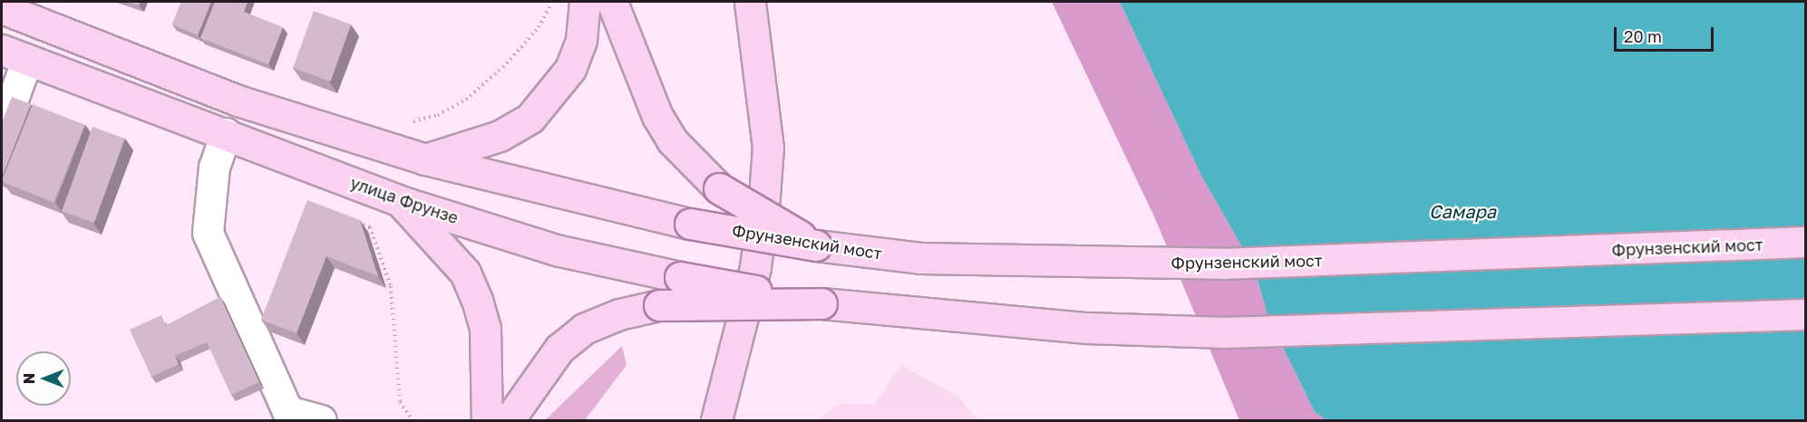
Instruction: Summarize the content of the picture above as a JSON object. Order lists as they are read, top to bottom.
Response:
{
  "streets": {
    "main road": ["улица Фрунзе", "Фрунзенский мост"]
  },
  "water": ["Самара"],
  "scale_bar": "20 m",
  "north": "left"
}
